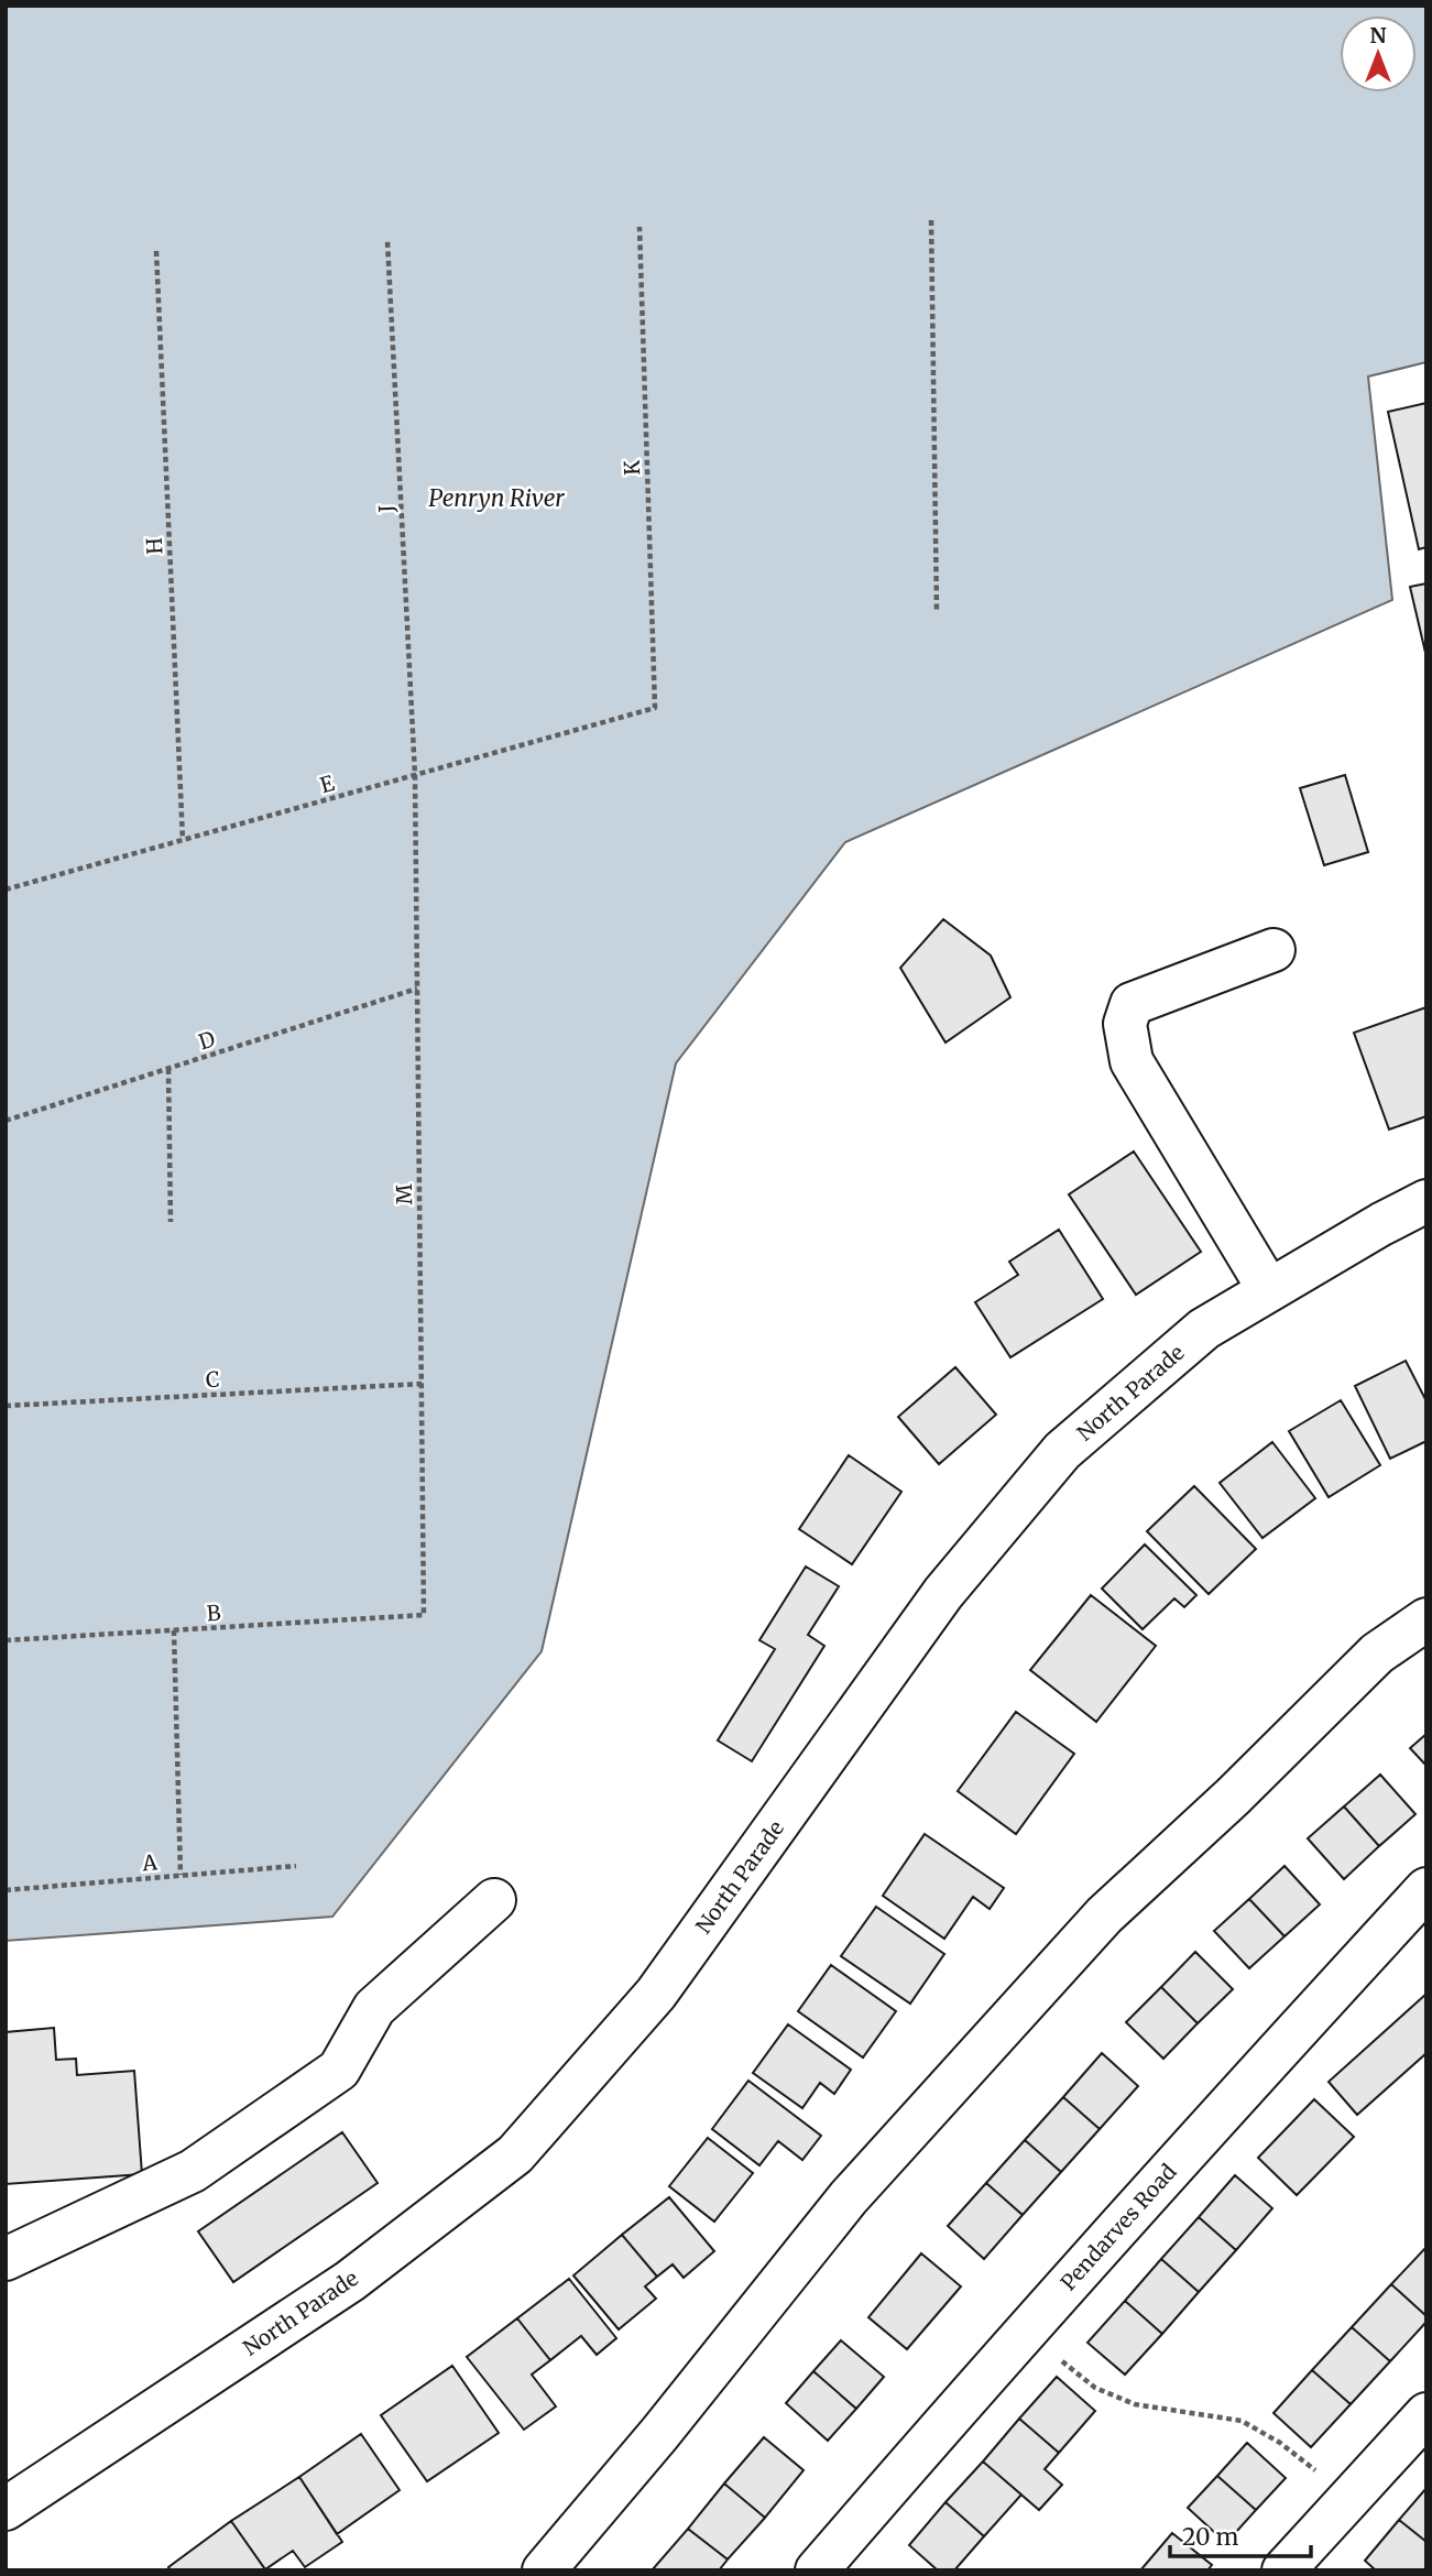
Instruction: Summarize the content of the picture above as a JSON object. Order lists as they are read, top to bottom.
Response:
{
  "streets": {
    "street": ["North Parade", "Pendarves Road"],
    "path": [
      "K",
      "J",
      "H",
      "E",
      "D",
      "M",
      "C",
      "B",
      "A"
    ]
  },
  "crossings": [
    ["K", "E"],
    ["J", "E"],
    ["J", "M"],
    ["H", "E"],
    ["E", "M"],
    ["D", "M"],
    ["M", "C"],
    ["M", "B"]
  ],
  "water": ["Penryn River"],
  "scale_bar": "20 m",
  "north": "top"
}
